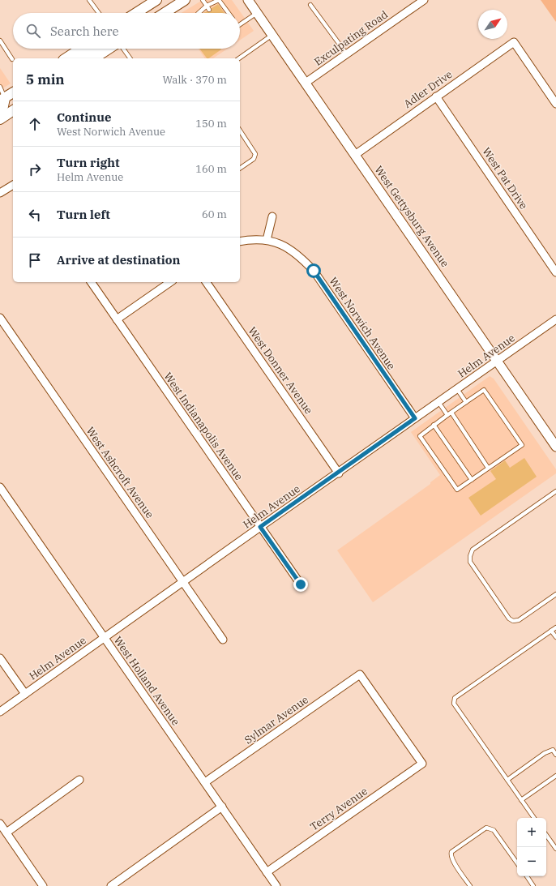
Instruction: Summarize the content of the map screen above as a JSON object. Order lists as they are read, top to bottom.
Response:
{
  "streets": {
    "street": [
      "Exculpating Road",
      "Adler Drive",
      "West Pat Drive",
      "West Gettysburg Avenue",
      "West Norwich Avenue",
      "Helm Avenue",
      "West Donner Avenue",
      "West Indianapolis Avenue",
      "West Ashcroft Avenue",
      "West Holland Avenue",
      "Sylmar Avenue",
      "Terry Avenue"
    ]
  },
  "crossings": [
    ["Exculpating Road", "West Gettysburg Avenue"],
    ["Adler Drive", "West Pat Drive"],
    ["Adler Drive", "West Gettysburg Avenue"],
    ["West Gettysburg Avenue", "Helm Avenue"],
    ["West Norwich Avenue", "Helm Avenue"],
    ["Helm Avenue", "West Donner Avenue"],
    ["Helm Avenue", "West Indianapolis Avenue"],
    ["Helm Avenue", "West Ashcroft Avenue"],
    ["Helm Avenue", "West Holland Avenue"],
    ["West Holland Avenue", "Sylmar Avenue"],
    ["West Holland Avenue", "Terry Avenue"],
    ["Sylmar Avenue", "Terry Avenue"]
  ],
  "north": "top right",
  "page": {
    "search": "Search here",
    "heading": ["5 min", "Walk · 370 m"],
    "list": [
      ["Continue", "West Norwich Avenue", "150 m"],
      ["Turn right", "Helm Avenue", "160 m"],
      ["Turn left", "60 m"],
      "Arrive at destination"
    ],
    "map_buttons": ["+", "−"]
  }
}
